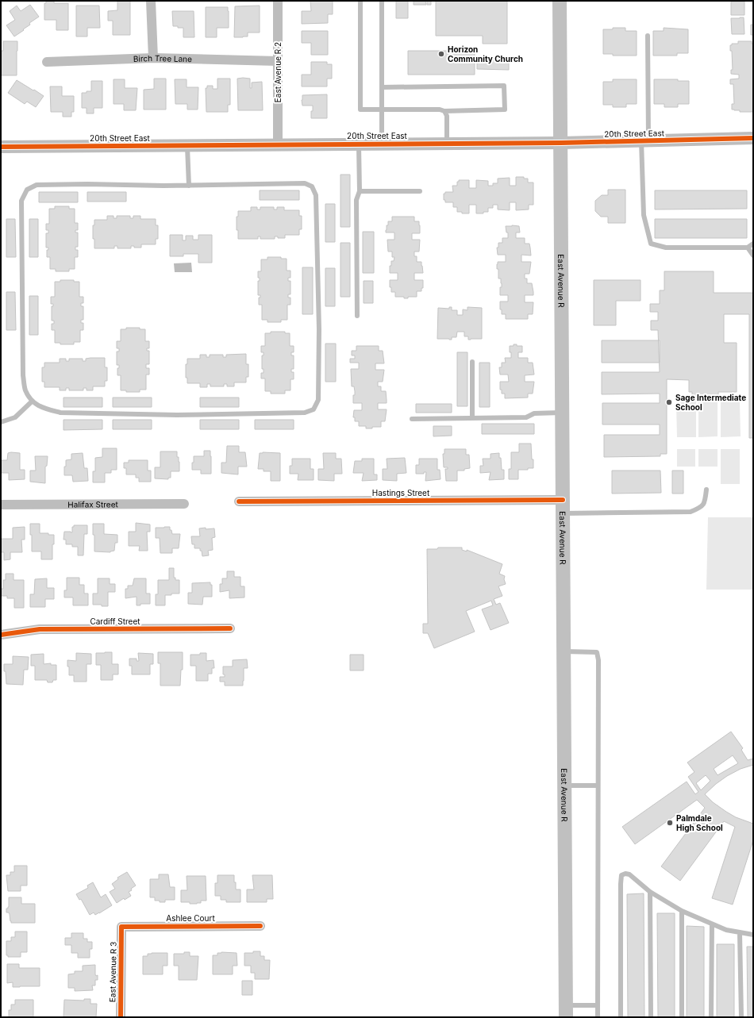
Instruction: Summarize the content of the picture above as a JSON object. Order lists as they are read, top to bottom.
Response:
{
  "streets": {
    "main road": ["East Avenue R"],
    "street": [
      "Birch Tree Lane",
      "East Avenue R 2",
      "20th Street East",
      "Hastings Street",
      "Halifax Street",
      "Cardiff Street",
      "Ashlee Court",
      "East Avenue R 3"
    ]
  },
  "crossings": [
    ["Birch Tree Lane", "East Avenue R 2"],
    ["East Avenue R 2", "20th Street East"],
    ["20th Street East", "East Avenue R"],
    ["East Avenue R", "Hastings Street"],
    ["Ashlee Court", "East Avenue R 3"]
  ],
  "places": ["Horizon Community Church", "Sage Intermediate School", "Palmdale High School"]
}
